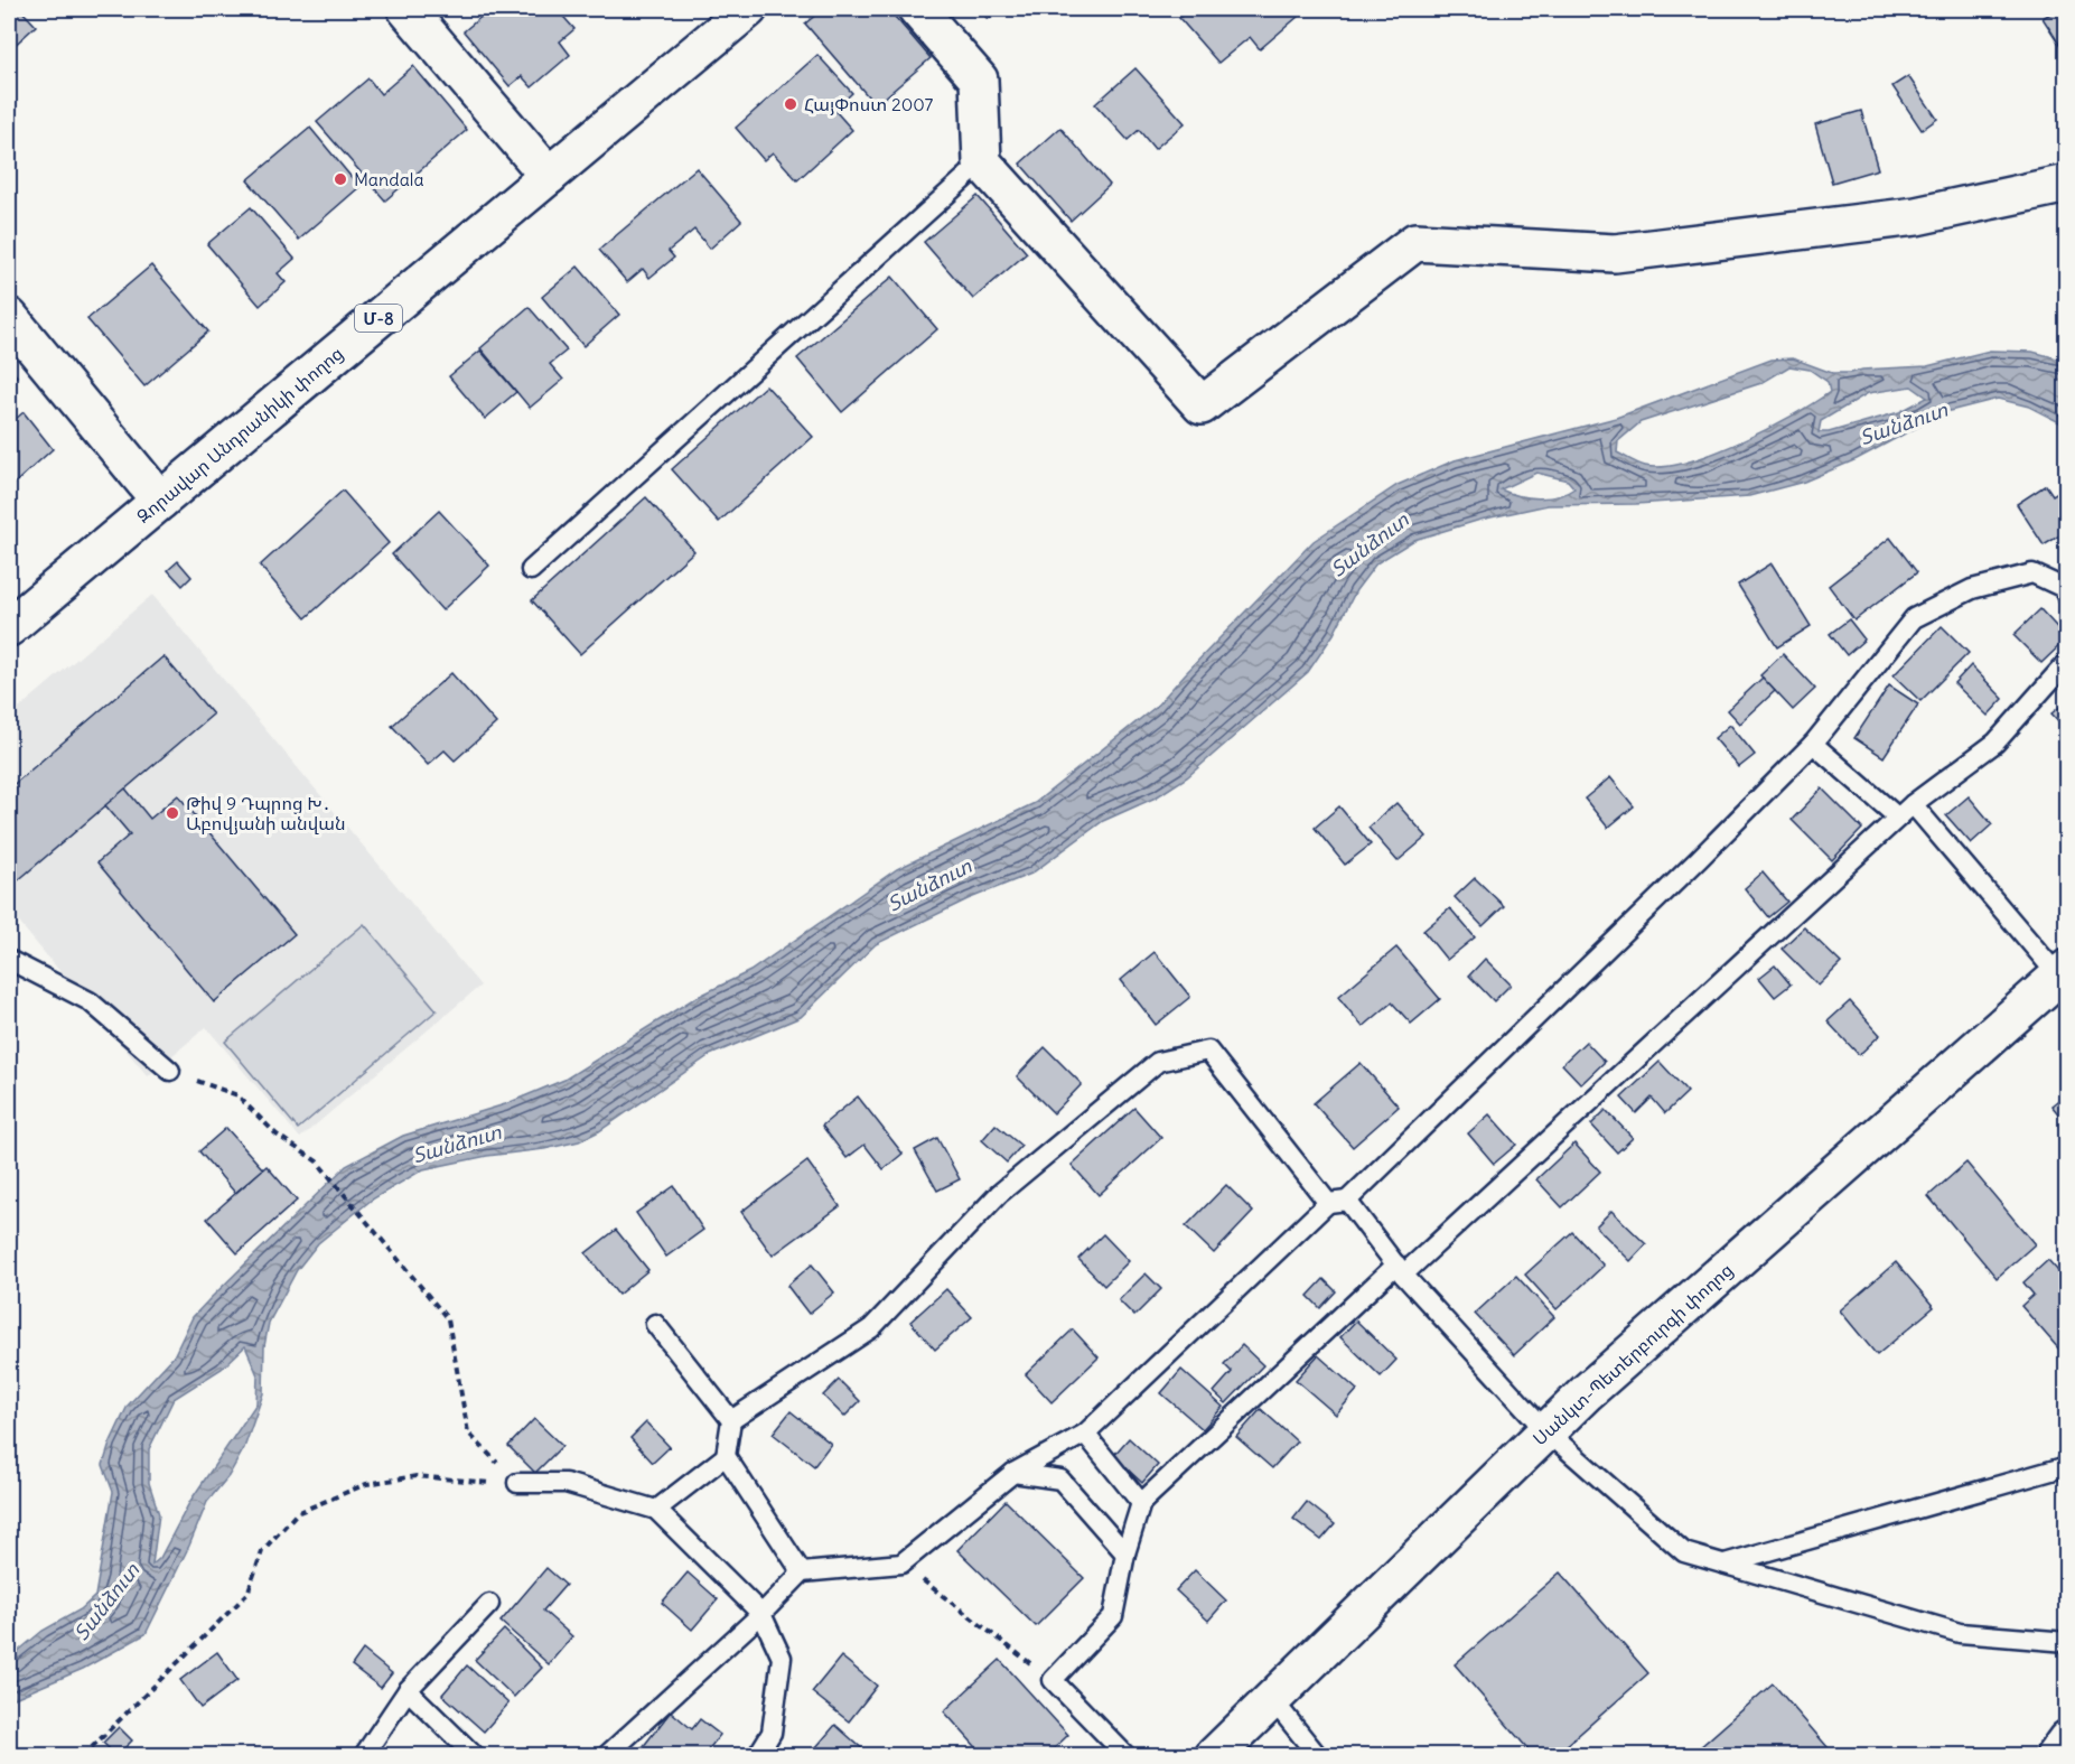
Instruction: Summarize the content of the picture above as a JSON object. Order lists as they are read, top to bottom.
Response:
{
  "streets": {
    "main road": ["Մ-8", "Զորավար Անդրանիկի փողոց", "Սանկտ-Պետերբուրգի փողոց"]
  },
  "water": ["Տանձուտ"],
  "places": ["ՀայՓոստ 2007", "Mandala", "Թիվ 9 Դպրոց Խ․ Աբովյանի անվան"]
}
